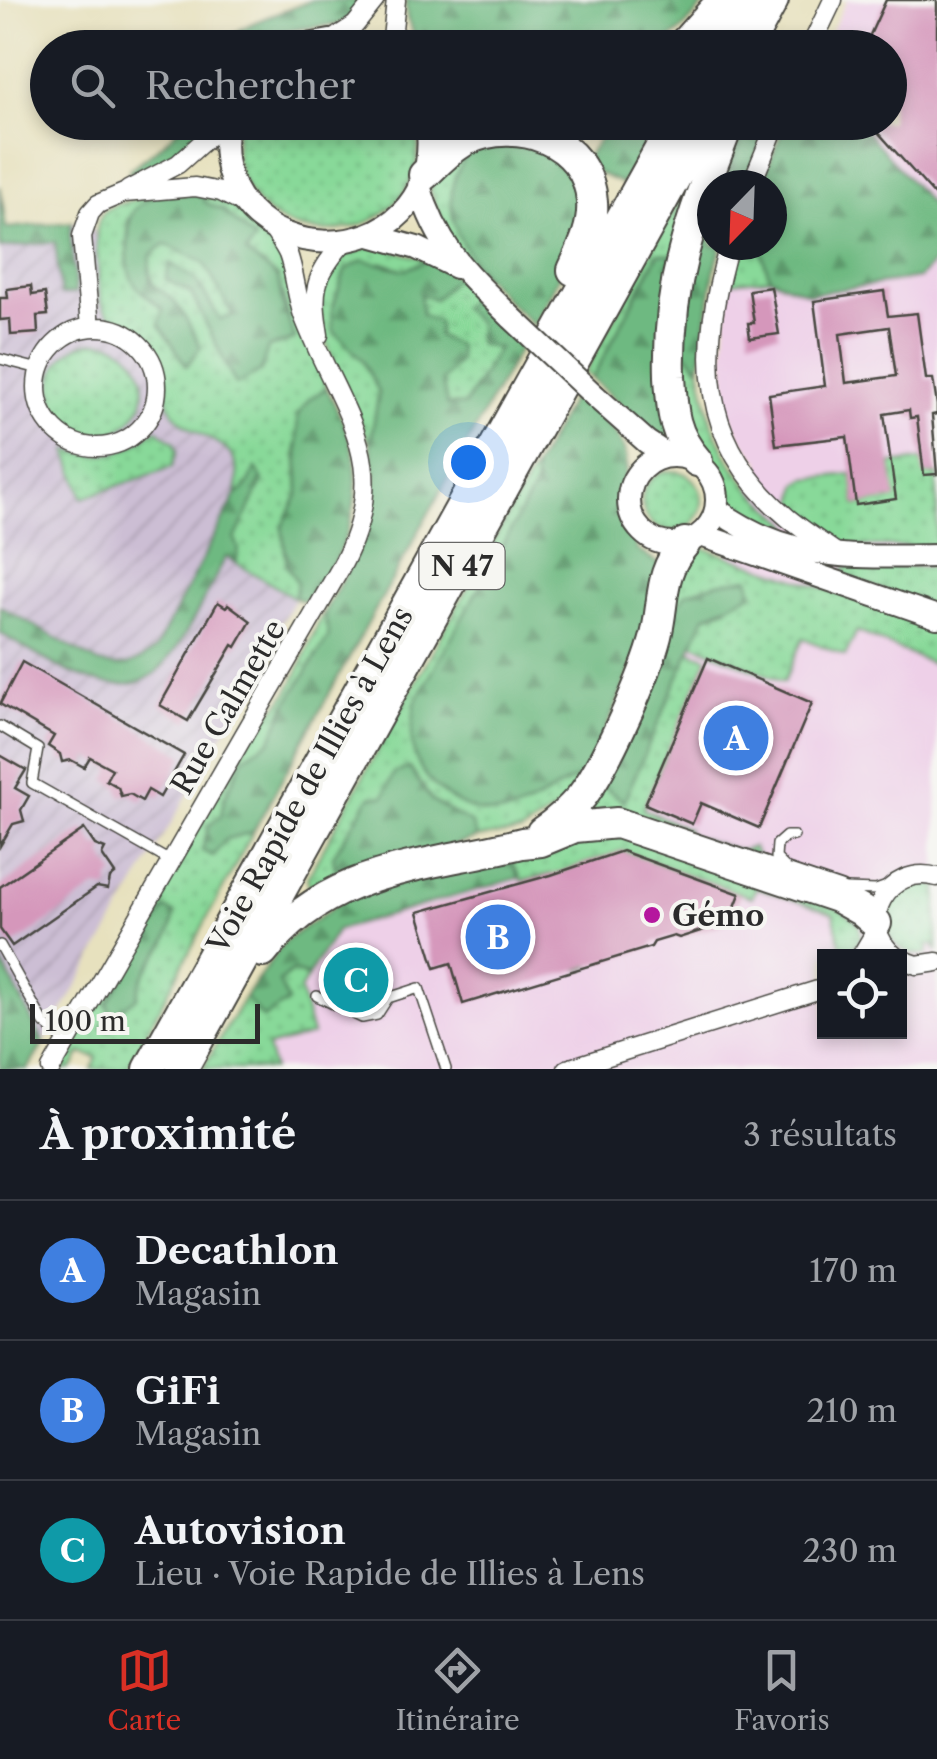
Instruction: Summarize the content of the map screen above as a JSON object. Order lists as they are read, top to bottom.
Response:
{
  "streets": {
    "highway": ["N 47", "Voie Rapide de Illies à Lens"],
    "street": ["Rue Calmette"]
  },
  "places": ["Gémo"],
  "scale_bar": "100 m",
  "north": "bottom left",
  "page": {
    "search": "Rechercher",
    "pins": ["A", "B", "C"],
    "scale": "100 m",
    "heading": ["À proximité", "3 résultats"],
    "list": [
      {
        "mark": "A",
        "name": "Decathlon",
        "note": "Magasin",
        "value": "170 m"
      },
      {
        "mark": "B",
        "name": "GiFi",
        "note": "Magasin",
        "value": "210 m"
      },
      {
        "mark": "C",
        "name": "Autovision",
        "note": "Lieu · Voie Rapide de Illies à Lens",
        "value": "230 m"
      }
    ],
    "nav": ["Carte", "Itinéraire", "Favoris"]
  }
}
